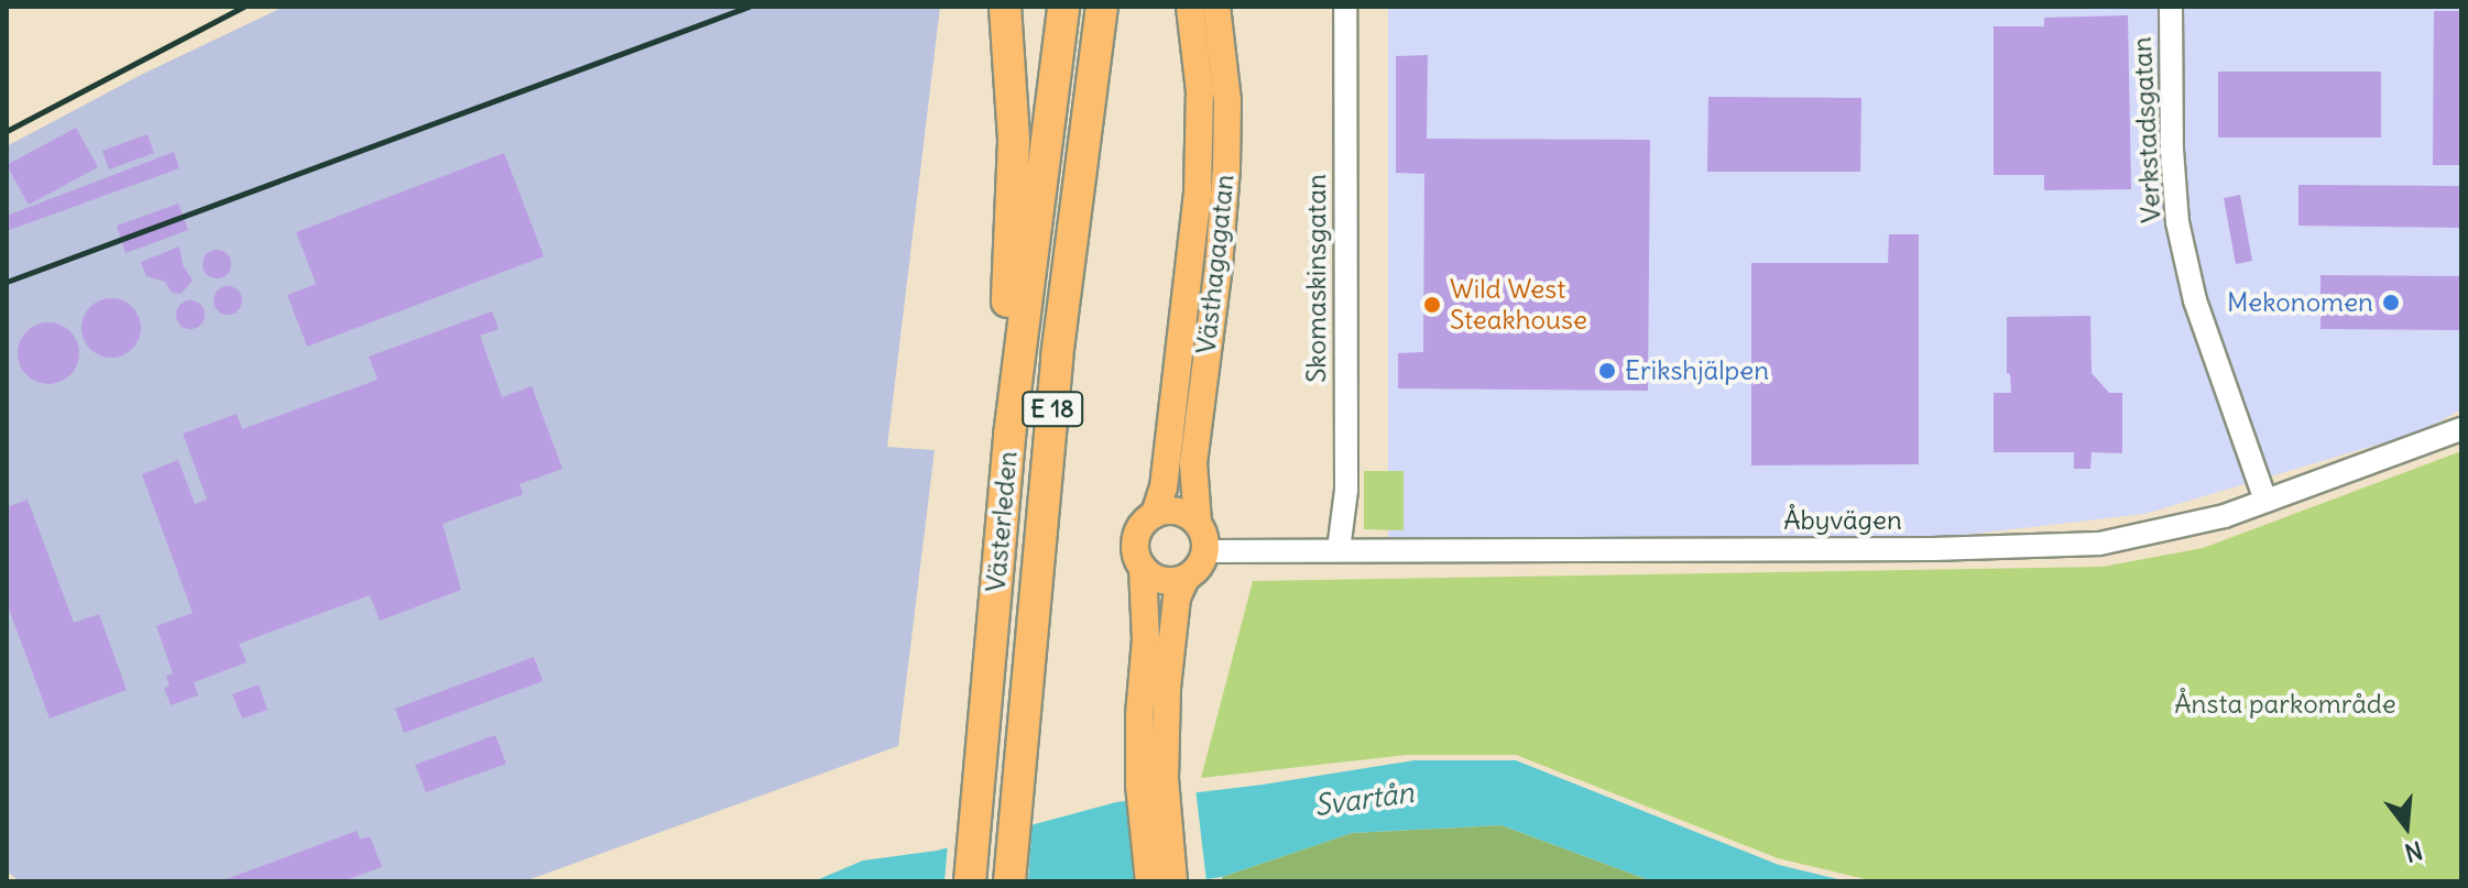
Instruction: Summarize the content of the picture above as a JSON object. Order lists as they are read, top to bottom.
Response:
{
  "streets": {
    "highway": ["E 18", "Västerleden"],
    "main road": ["Västhagagatan"],
    "street": ["Verkstadsgatan", "Skomaskinsgatan", "Åbyvägen"]
  },
  "crossings": [
    ["Verkstadsgatan", "Åbyvägen"],
    ["Västhagagatan", "Åbyvägen"],
    ["Skomaskinsgatan", "Åbyvägen"],
    ["E 18", "Västerleden"]
  ],
  "water": ["Svartån"],
  "parks": ["Ånsta parkområde"],
  "places": ["Mekonomen", "Wild West Steakhouse", "Erikshjälpen"],
  "north": "bottom"
}
